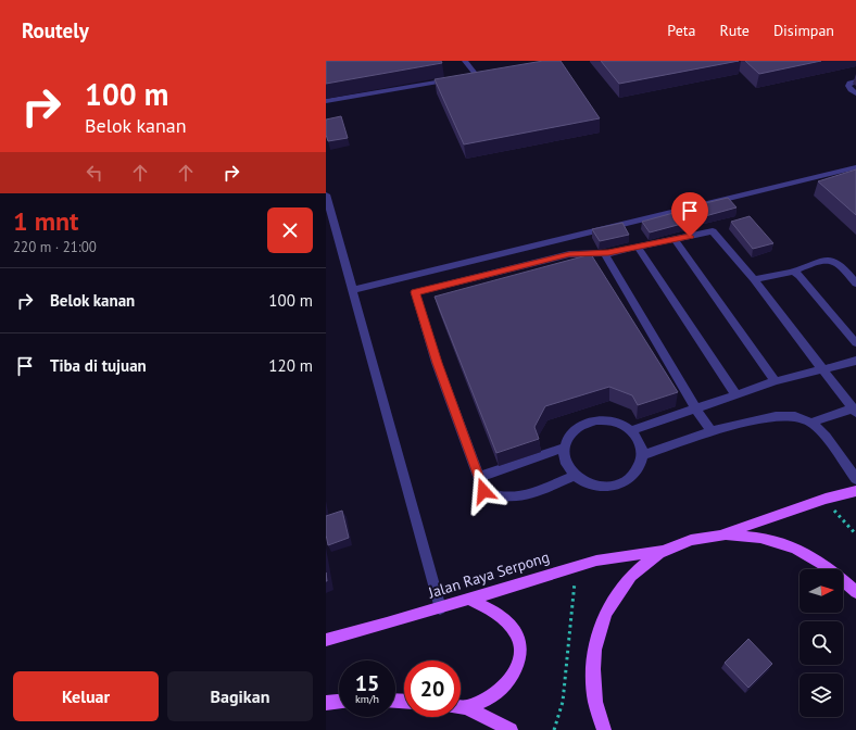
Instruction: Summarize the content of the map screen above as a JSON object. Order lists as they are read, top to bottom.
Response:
{
  "streets": {
    "main road": ["Jalan Raya Serpong"]
  },
  "north": "right",
  "page": {
    "header": "Routely",
    "nav": ["Peta", "Rute", "Disimpan"],
    "turn": ["100 m", "Belok kanan"],
    "heading": ["1 mnt", "220 m · 21:00"],
    "list": [
      {
        "name": "Belok kanan",
        "value": "100 m"
      },
      {
        "name": "Tiba di tujuan",
        "value": "120 m"
      }
    ],
    "speed": "15 km/h",
    "limit": "20",
    "buttons": ["Keluar", "Bagikan"]
  }
}
